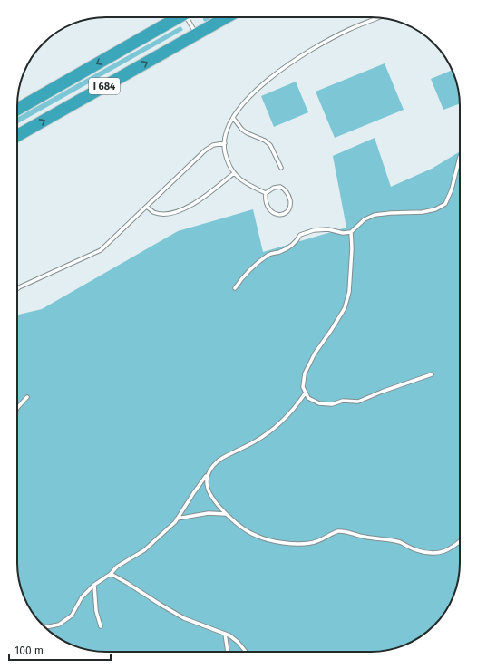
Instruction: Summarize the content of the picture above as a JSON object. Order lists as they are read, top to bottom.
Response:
{
  "streets": {
    "highway": ["I 684"]
  },
  "scale_bar": "100 m"
}
